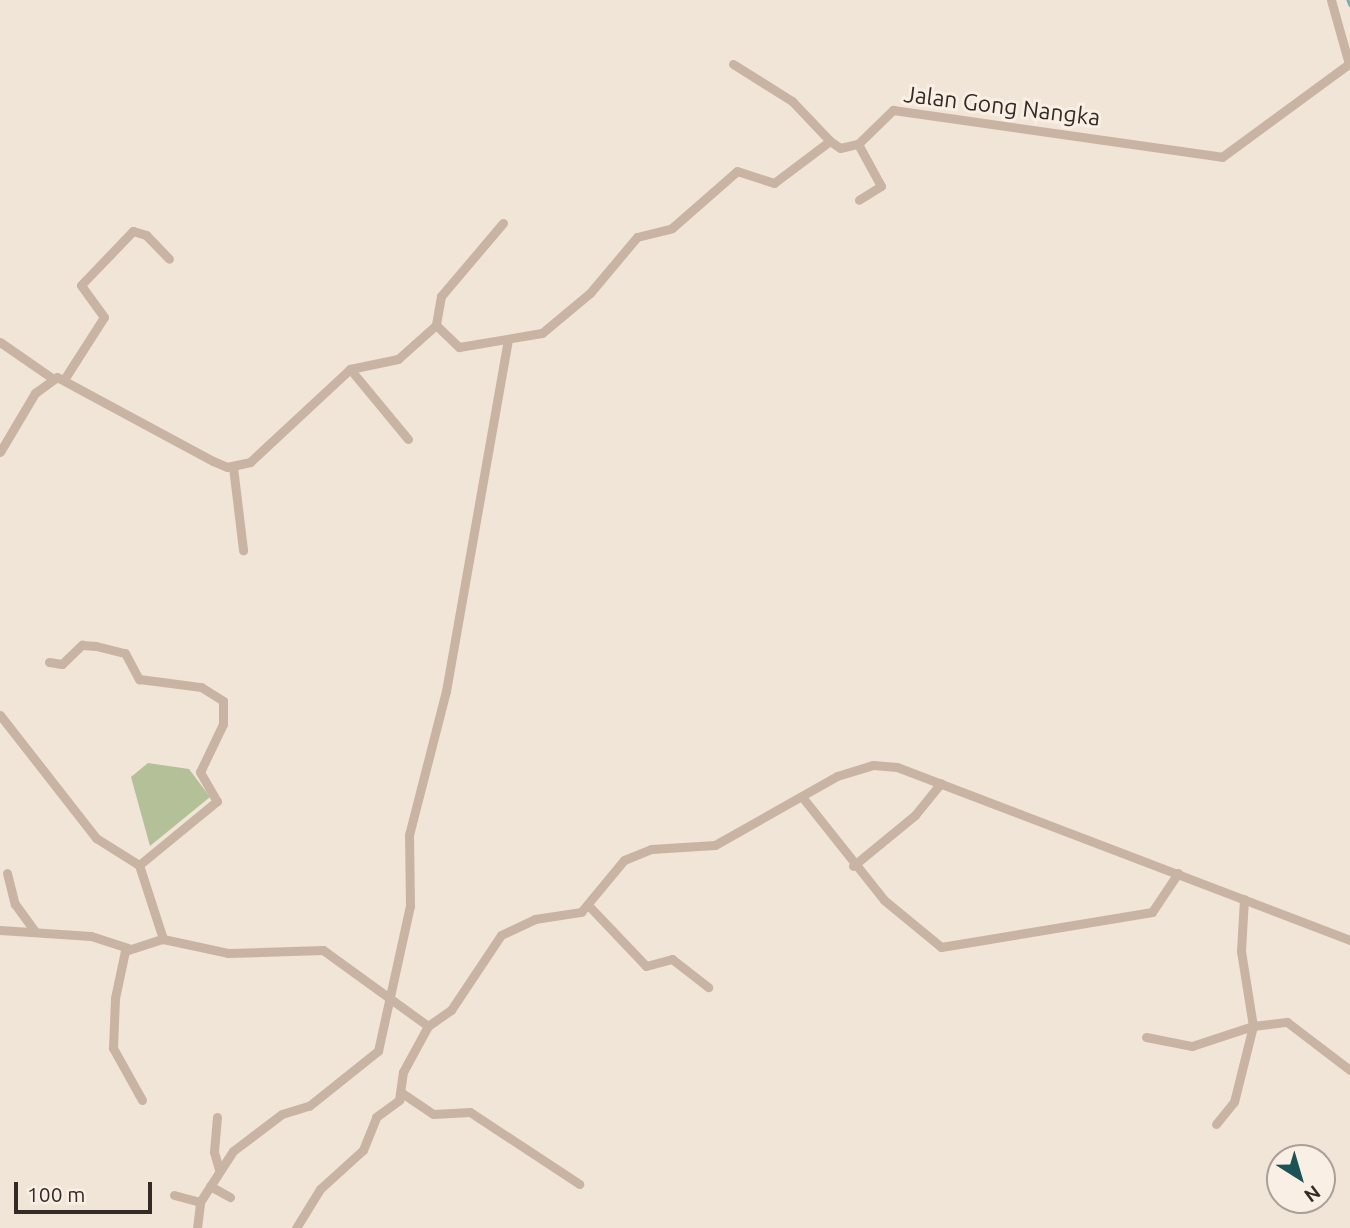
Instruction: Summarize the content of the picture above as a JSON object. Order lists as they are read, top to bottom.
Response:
{
  "streets": {
    "street": ["Jalan Gong Nangka"]
  },
  "scale_bar": "100 m",
  "north": "bottom right"
}
